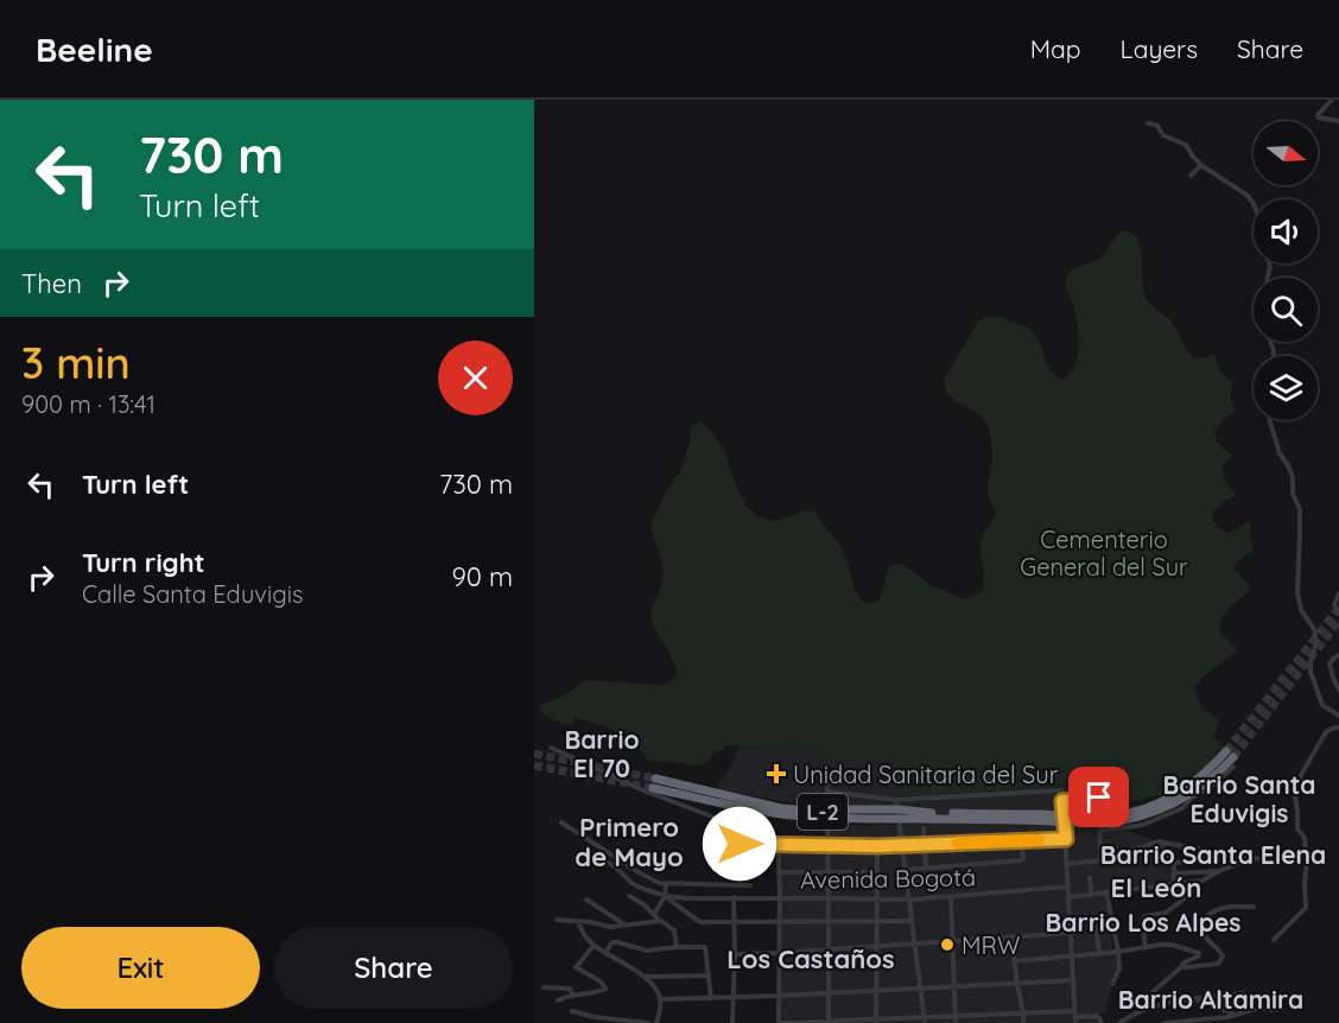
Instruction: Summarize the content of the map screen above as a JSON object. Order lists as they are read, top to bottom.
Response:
{
  "streets": {
    "highway": ["L-2"],
    "street": ["Avenida Bogotá"]
  },
  "districts": [
    "Barrio El 70",
    "Barrio Santa Eduvigis",
    "Primero de Mayo",
    "Barrio Santa Elena",
    "El León",
    "Barrio Los Alpes",
    "Los Castaños",
    "Barrio Altamira"
  ],
  "parks": ["Cementerio General del Sur"],
  "places": {
    "health": ["Unidad Sanitaria del Sur"],
    "other": ["MRW"]
  },
  "north": "right",
  "page": {
    "header": "Beeline",
    "nav": ["Map", "Layers", "Share"],
    "turn": ["730 m", "Turn left"],
    "then": "Then",
    "heading": ["3 min", "900 m · 13:41"],
    "list": [
      {
        "name": "Turn left",
        "value": "730 m"
      },
      {
        "name": "Turn right",
        "note": "Calle Santa Eduvigis",
        "value": "90 m"
      }
    ],
    "buttons": ["Exit", "Share"]
  }
}
